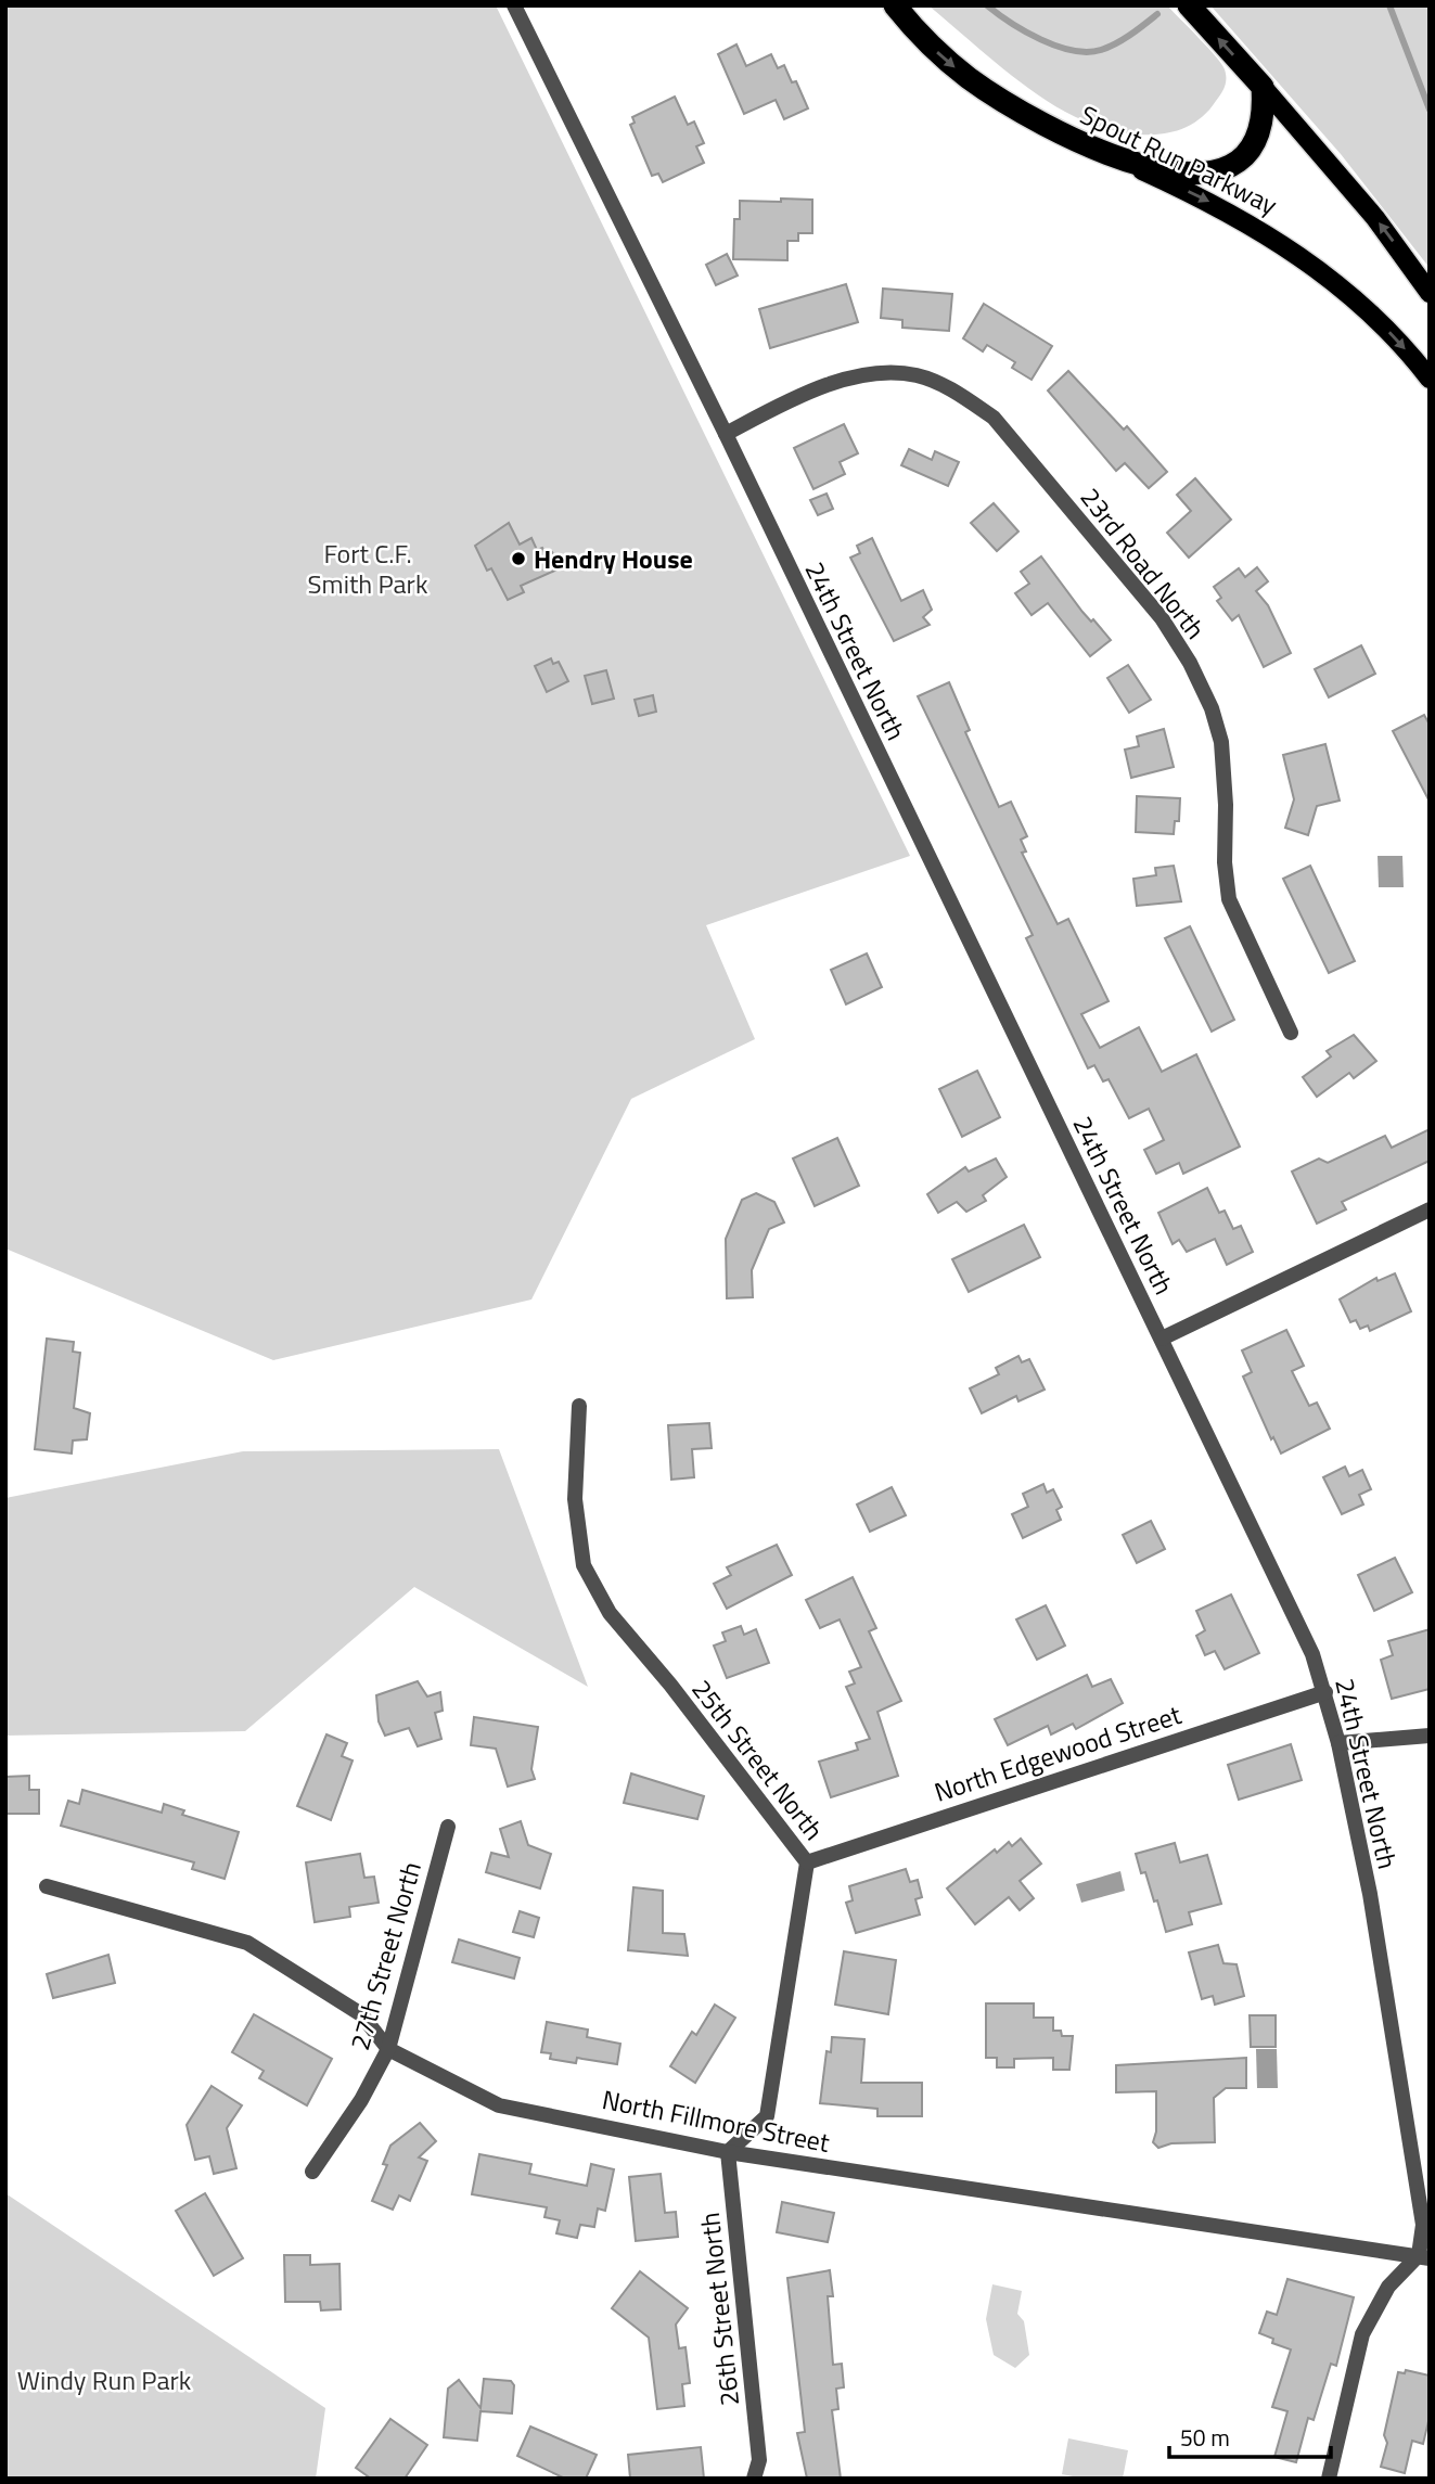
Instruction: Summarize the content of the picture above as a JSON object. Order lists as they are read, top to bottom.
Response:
{
  "streets": {
    "highway": ["Spout Run Parkway"],
    "street": [
      "23rd Road North",
      "24th Street North",
      "North Edgewood Street",
      "25th Street North",
      "27th Street North",
      "North Fillmore Street",
      "26th Street North"
    ]
  },
  "crossings": [
    ["23rd Road North", "24th Street North"],
    ["24th Street North", "North Edgewood Street"],
    ["24th Street North", "North Fillmore Street"],
    ["North Edgewood Street", "25th Street North"],
    ["25th Street North", "North Fillmore Street"],
    ["25th Street North", "26th Street North"],
    ["27th Street North", "North Fillmore Street"],
    ["North Fillmore Street", "26th Street North"]
  ],
  "one_way": ["Spout Run Parkway"],
  "parks": ["Fort C.F. Smith Park", "Windy Run Park"],
  "places": ["Hendry House"],
  "scale_bar": "50 m"
}
